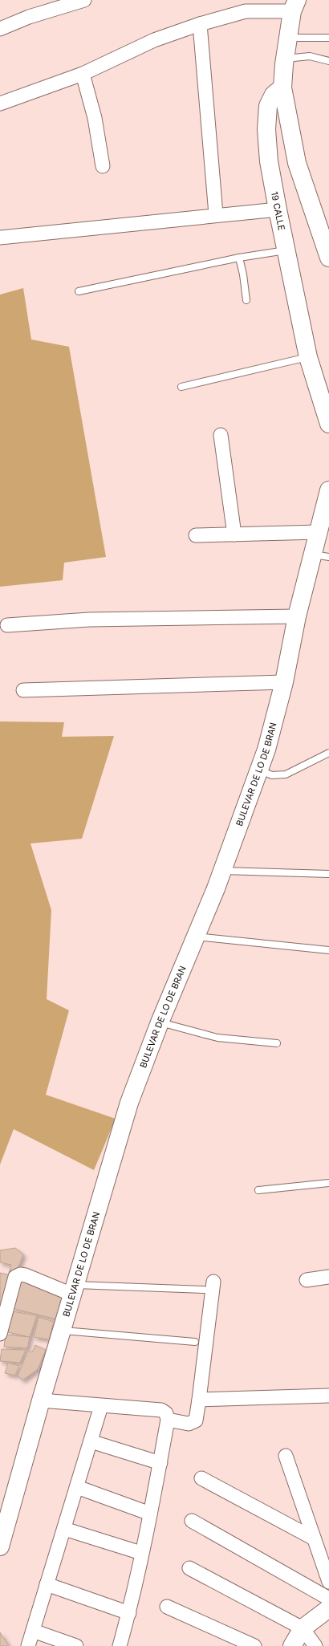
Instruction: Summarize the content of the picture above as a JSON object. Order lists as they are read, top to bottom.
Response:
{
  "streets": {
    "street": ["19 CALLE", "BULEVAR DE LO DE BRAN"]
  }
}
